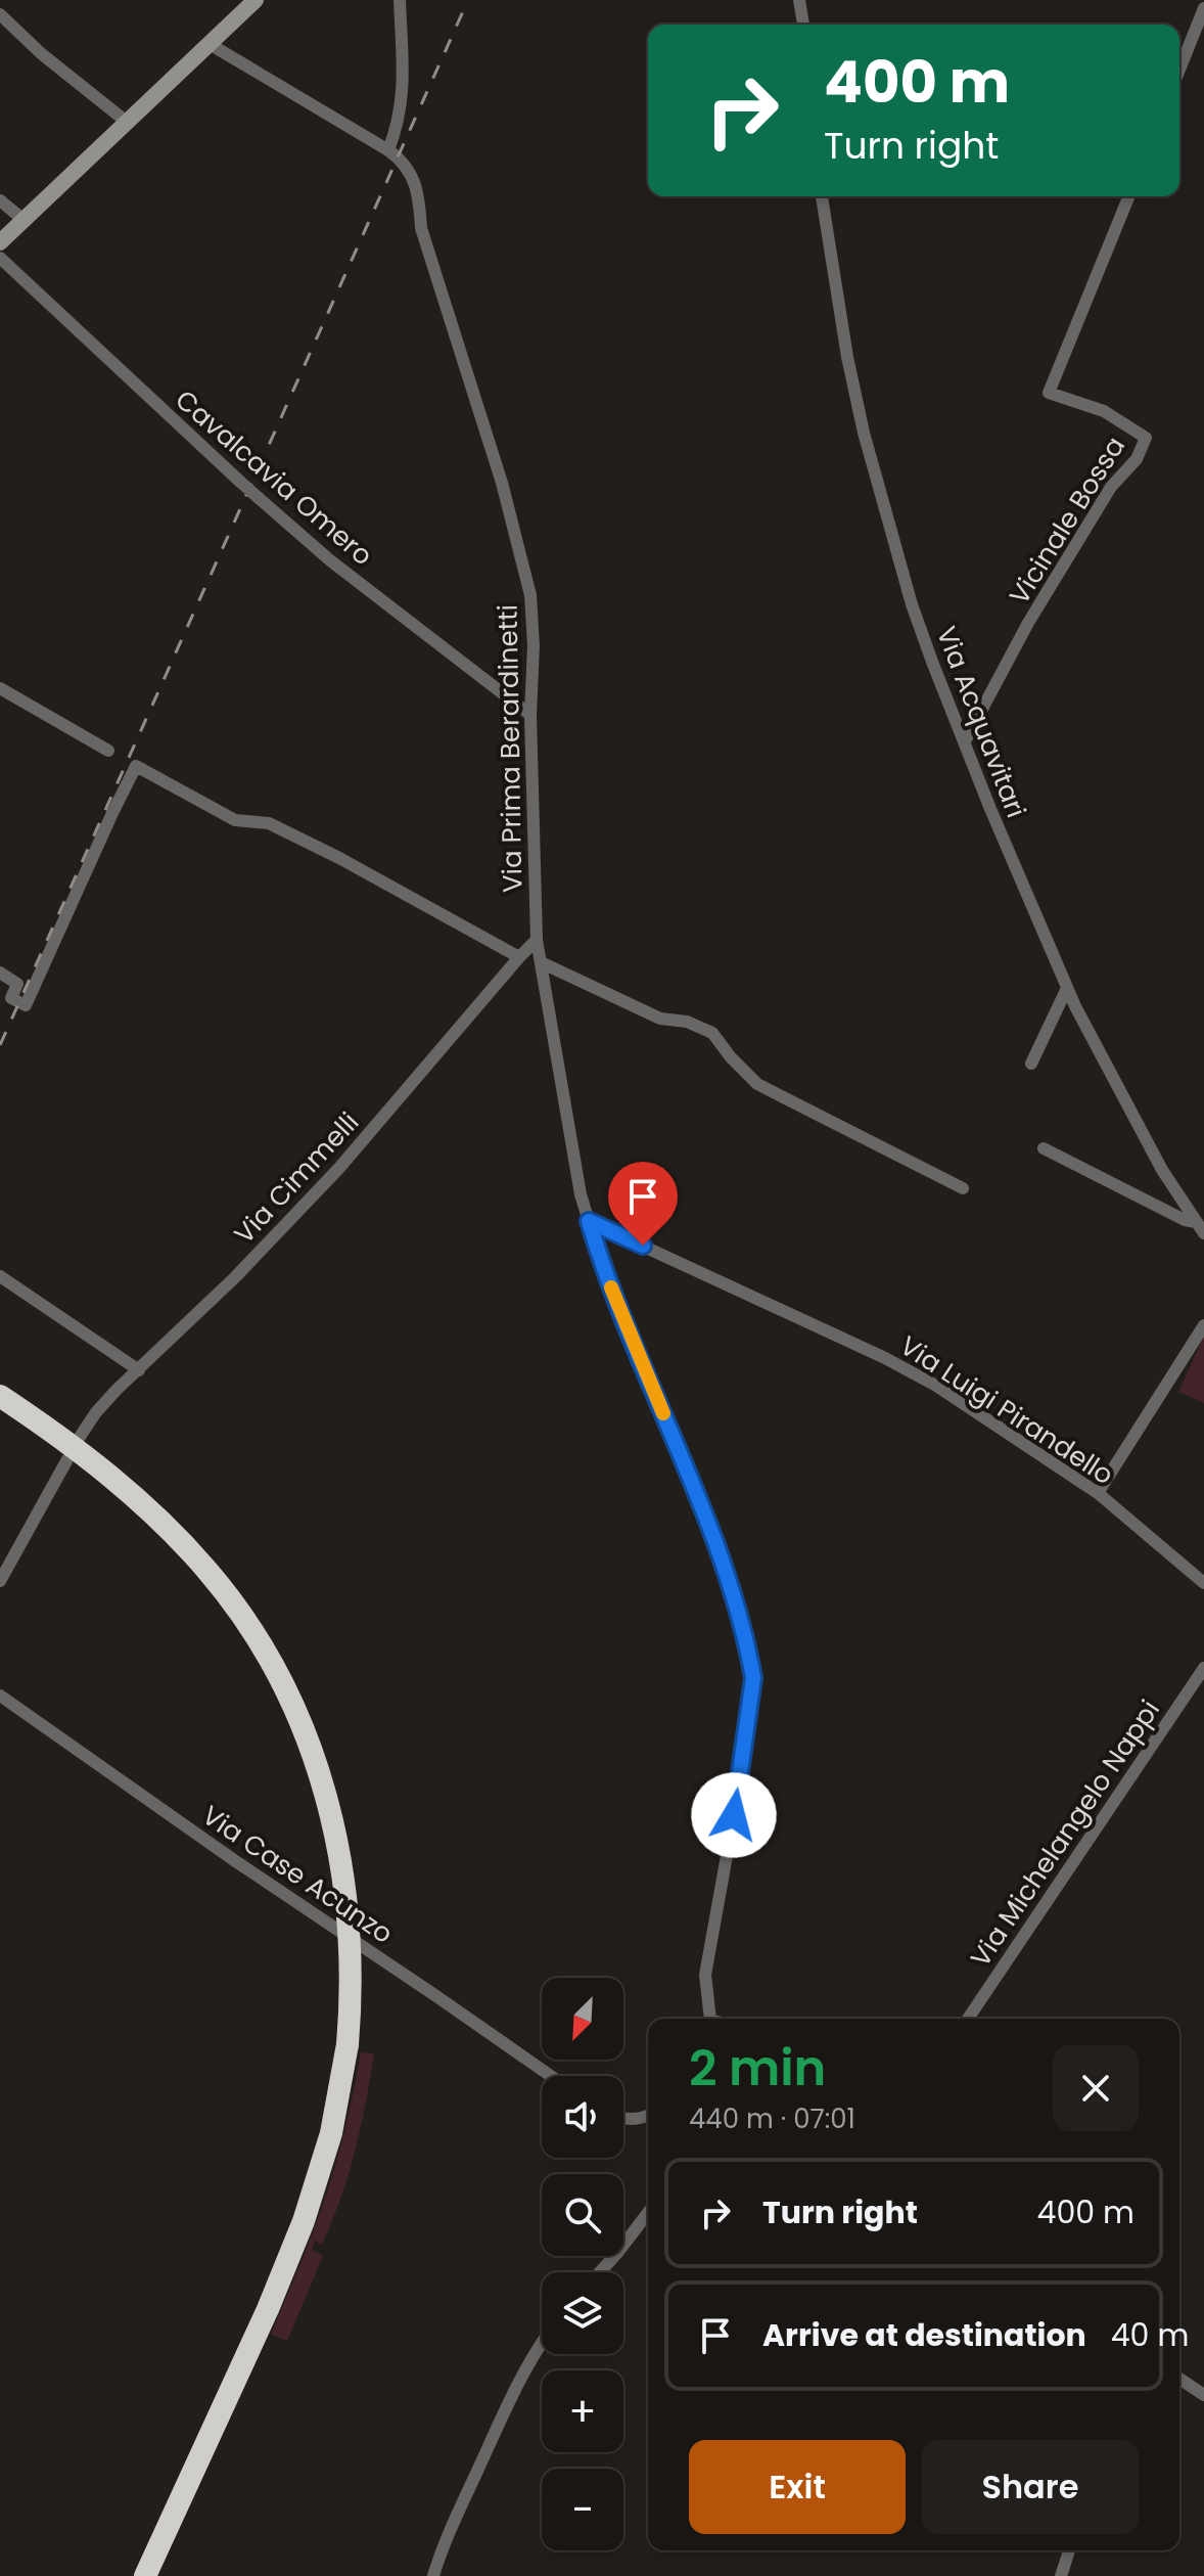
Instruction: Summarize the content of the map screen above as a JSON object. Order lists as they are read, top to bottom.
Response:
{
  "streets": {
    "street": [
      "Cavalcavia Omero",
      "Vicinale Bossa",
      "Via Acquavitari",
      "Via Prima Berardinetti",
      "Via Cimmelli",
      "Via Luigi Pirandello",
      "Via Michelangelo Nappi",
      "Via Case Acunzo"
    ]
  },
  "crossings": [
    ["Cavalcavia Omero", "Via Prima Berardinetti"],
    ["Vicinale Bossa", "Via Acquavitari"],
    ["Via Prima Berardinetti", "Via Cimmelli"],
    ["Via Prima Berardinetti", "Via Luigi Pirandello"]
  ],
  "north": "bottom left",
  "page": {
    "turn": ["400 m", "Turn right"],
    "map_buttons": ["+", "−"],
    "heading": ["2 min", "440 m · 07:01"],
    "list": [
      {
        "name": "Turn right",
        "value": "400 m"
      },
      {
        "name": "Arrive at destination",
        "value": "40 m"
      }
    ],
    "buttons": ["Exit", "Share"]
  }
}
